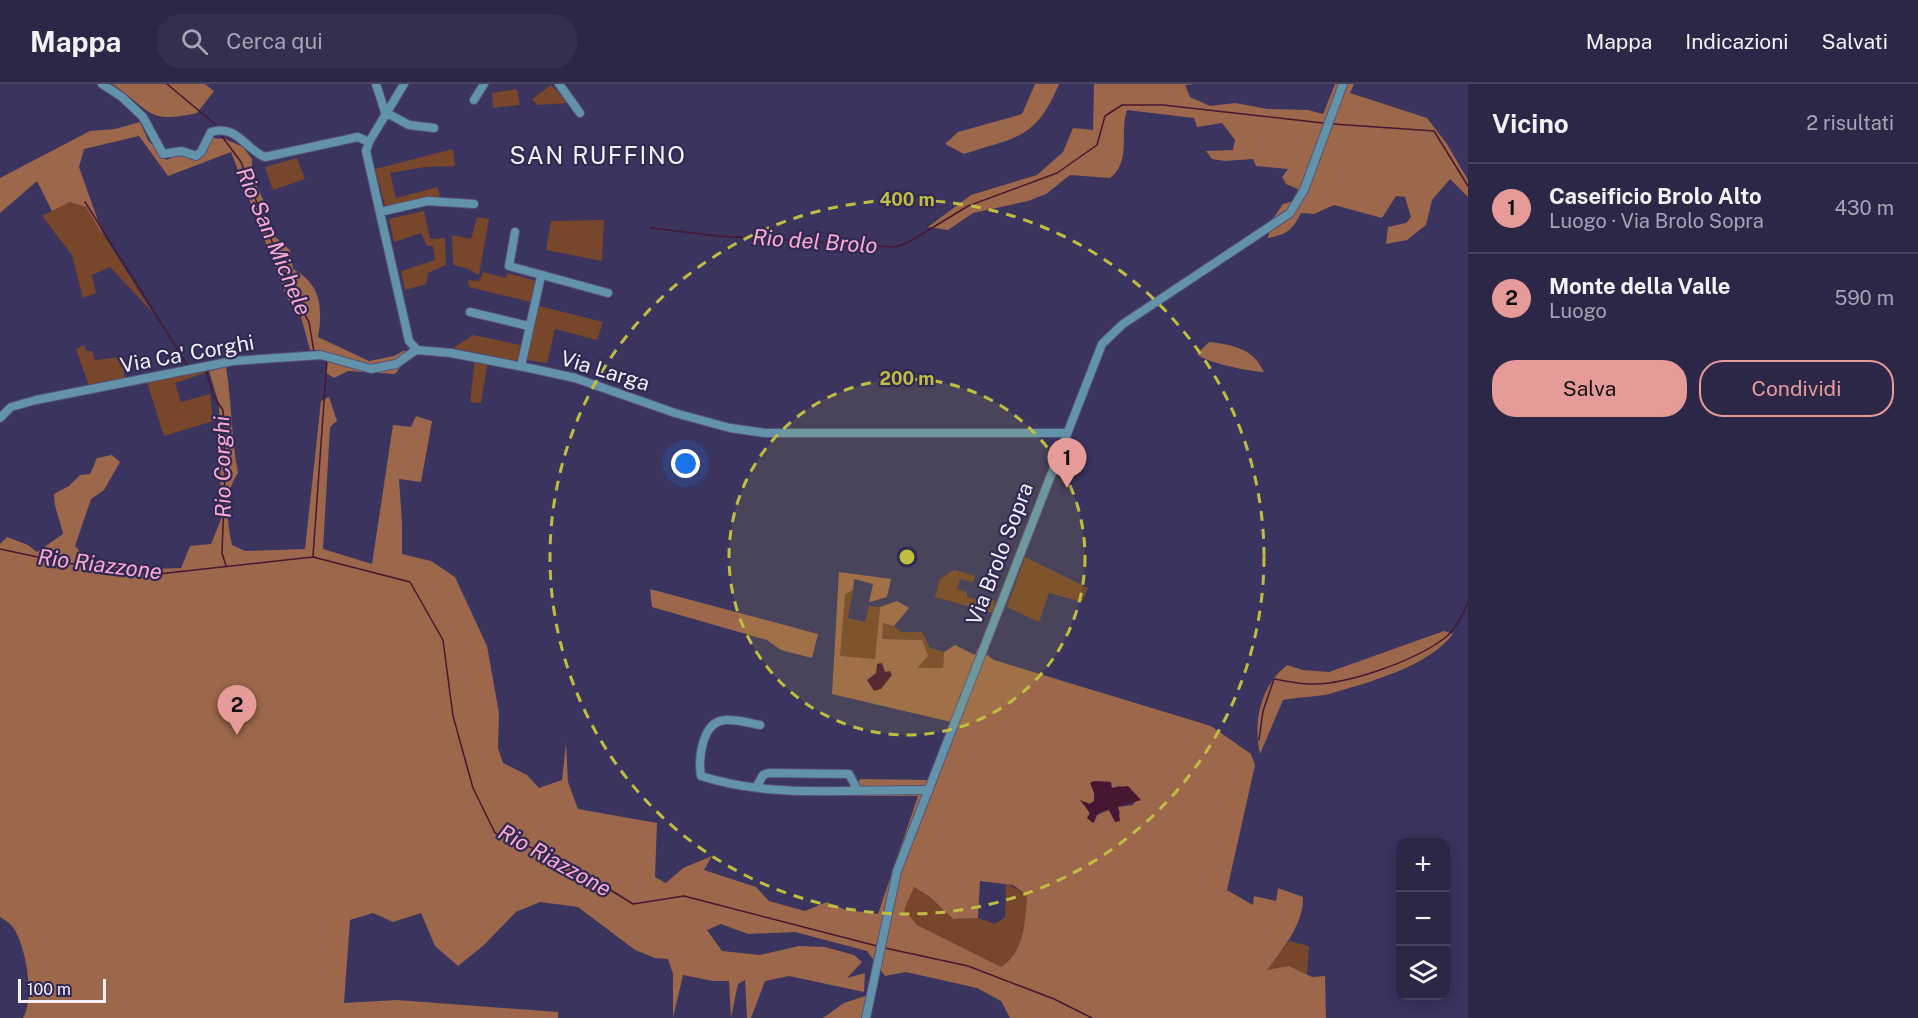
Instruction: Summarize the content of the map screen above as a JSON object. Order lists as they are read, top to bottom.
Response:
{
  "streets": {
    "street": ["Via Ca' Corghi", "Via Larga", "Via Brolo Sopra"]
  },
  "crossings": [
    ["Via Ca' Corghi", "Via Larga"],
    ["Via Larga", "Via Brolo Sopra"]
  ],
  "districts": ["SAN RUFFINO"],
  "water": [
    "Rio San Michele",
    "Rio del Brolo",
    "Rio Corghi",
    "Rio Riazzone"
  ],
  "scale_bar": "100 m",
  "page": {
    "header": "Mappa",
    "search": "Cerca qui",
    "nav": ["Mappa", "Indicazioni", "Salvati"],
    "heading": ["Vicino", "2 risultati"],
    "list": [
      {
        "mark": "1",
        "name": "Caseificio Brolo Alto",
        "note": "Luogo · Via Brolo Sopra",
        "value": "430 m"
      },
      {
        "mark": "2",
        "name": "Monte della Valle",
        "note": "Luogo",
        "value": "590 m"
      }
    ],
    "buttons": ["Salva", "Condividi"],
    "pins": ["1", "2"],
    "map_buttons": ["+", "−"],
    "scale": "100 m"
  },
  "rings": ["400 m", "200 m"]
}
